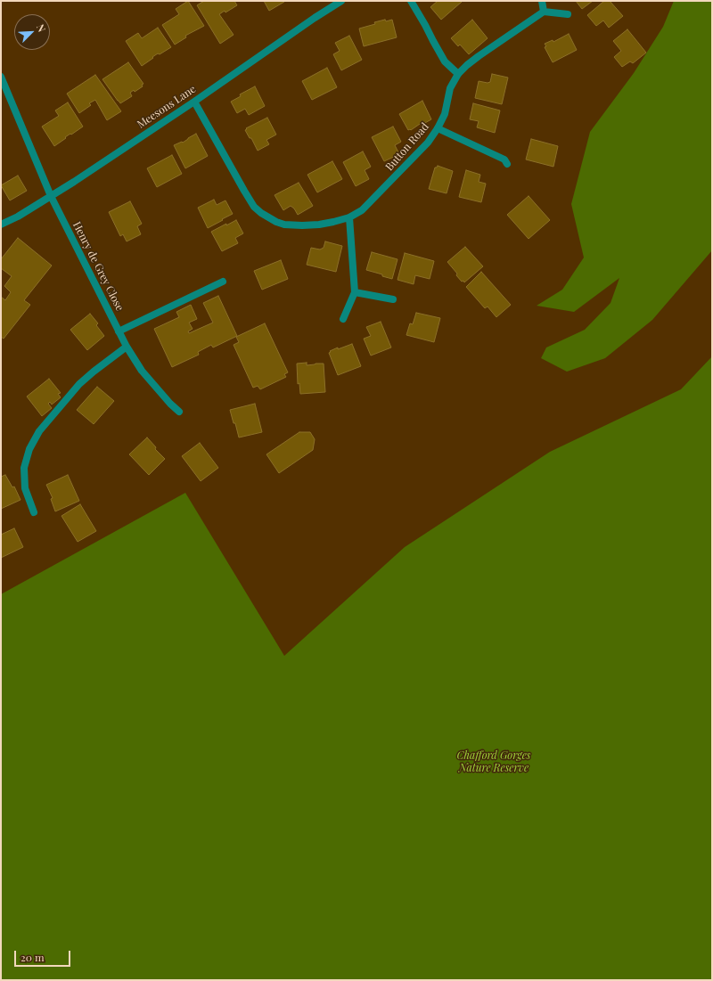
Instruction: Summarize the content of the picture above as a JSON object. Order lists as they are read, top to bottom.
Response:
{
  "streets": {
    "street": ["Meesons Lane", "Button Road", "Henry de Grey Close"]
  },
  "crossings": [
    ["Meesons Lane", "Button Road"],
    ["Meesons Lane", "Henry de Grey Close"]
  ],
  "parks": ["Chafford Gorges Nature Reserve"],
  "scale_bar": "20 m",
  "north": "top right"
}
